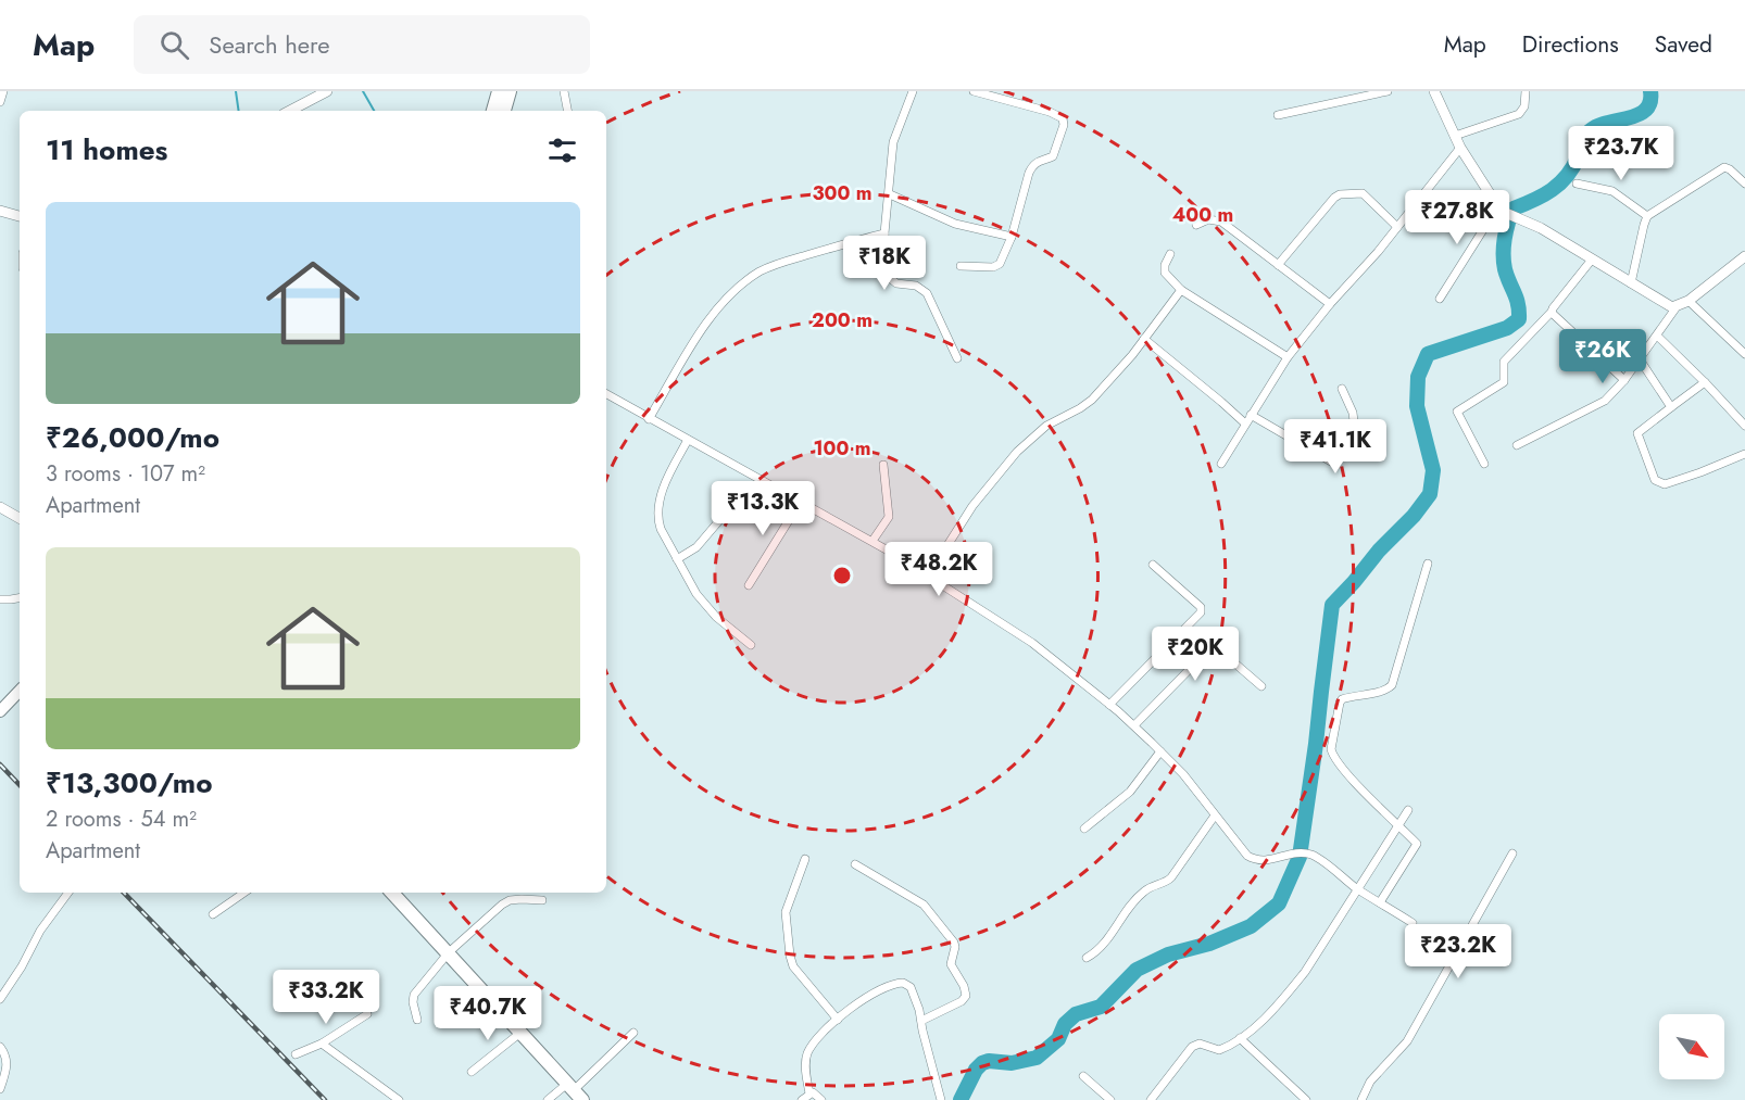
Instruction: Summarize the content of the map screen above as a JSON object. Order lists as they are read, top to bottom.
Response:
{
  "north": "bottom right",
  "page": {
    "header": "Map",
    "search": "Search here",
    "nav": ["Map", "Directions", "Saved"],
    "heading": "11 homes",
    "price": [
      "₹23.7K",
      "₹27.8K",
      "₹18K",
      "₹26K",
      "₹41.1K",
      "₹13.3K",
      "₹48.2K",
      "₹20K",
      "₹23.2K",
      "₹33.2K",
      "₹40.7K"
    ],
    "list": [
      {
        "name": "₹26,000/mo",
        "note": "3 rooms · 107 m² · Apartment"
      },
      {
        "name": "₹13,300/mo",
        "note": "2 rooms · 54 m² · Apartment"
      }
    ]
  },
  "rings": [
    "300 m",
    "400 m",
    "200 m",
    "100 m"
  ]
}
